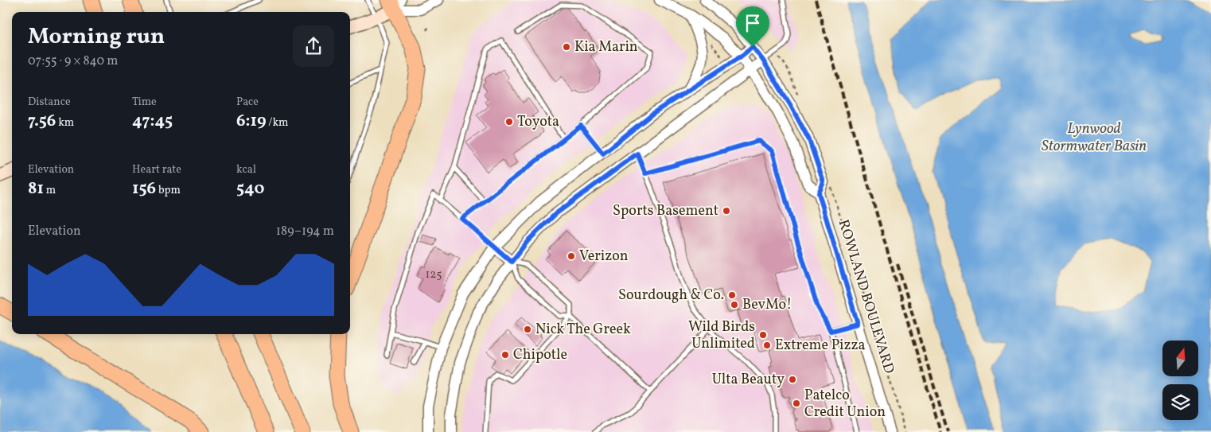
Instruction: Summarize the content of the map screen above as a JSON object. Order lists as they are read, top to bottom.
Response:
{
  "streets": {
    "street": ["ROWLAND BOULEVARD"]
  },
  "water": ["Lynwood Stormwater Basin"],
  "places": [
    "Kia Marin",
    "Toyota",
    "Sports Basement",
    "Verizon",
    "Sourdough & Co.",
    "BevMo!",
    "Nick The Greek",
    "Wild Birds Unlimited",
    "Extreme Pizza",
    "Chipotle",
    "Ulta Beauty",
    "Patelco Credit Union"
  ],
  "house_numbers": ["125"],
  "north": "top",
  "page": {
    "heading": ["Morning run", "07:55 · 9 × 840 m"],
    "stats": [
      ["Distance", "7.56 km"],
      ["Time", "47:45"],
      ["Pace", "6:19 /km"],
      ["Elevation", "81 m"],
      ["Heart rate", "156 bpm"],
      ["kcal", "540"]
    ],
    "chart": ["Elevation", "189–194 m"]
  }
}
